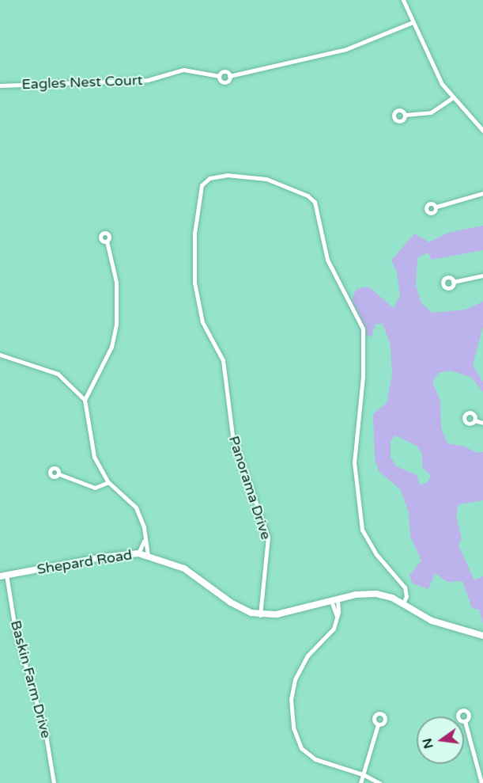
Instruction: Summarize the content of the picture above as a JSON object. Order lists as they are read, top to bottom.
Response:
{
  "streets": {
    "street": [
      "Eagles Nest Court",
      "Panorama Drive",
      "Shepard Road",
      "Baskin Farm Drive"
    ]
  },
  "crossings": [
    ["Panorama Drive", "Shepard Road"],
    ["Shepard Road", "Baskin Farm Drive"]
  ],
  "north": "left"
}
